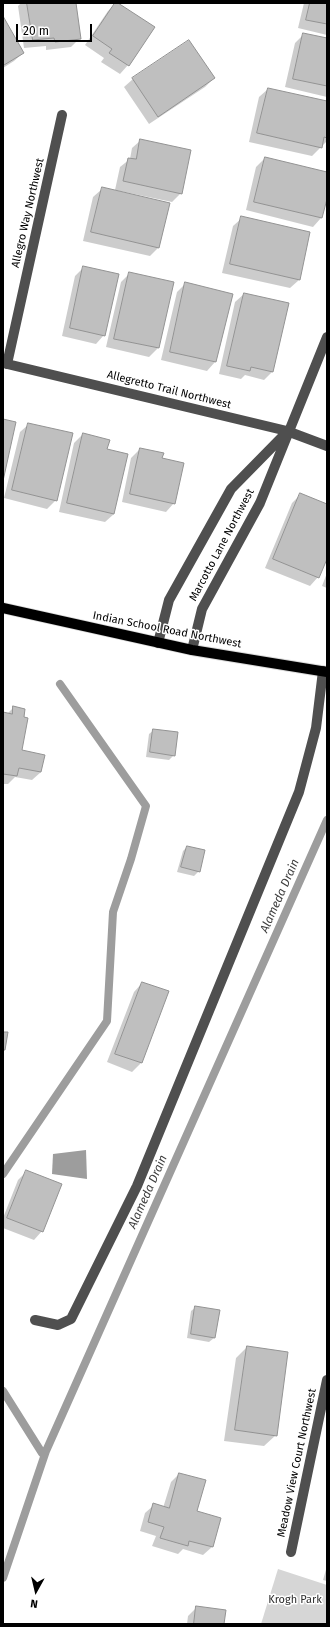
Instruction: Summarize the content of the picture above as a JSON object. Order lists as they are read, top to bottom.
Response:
{
  "streets": {
    "main road": ["Indian School Road Northwest"],
    "street": [
      "Allegro Way Northwest",
      "Allegretto Trail Northwest",
      "Marcotto Lane Northwest",
      "Meadow View Court Northwest"
    ]
  },
  "crossings": [
    ["Allegro Way Northwest", "Allegretto Trail Northwest"],
    ["Allegretto Trail Northwest", "Marcotto Lane Northwest"],
    ["Marcotto Lane Northwest", "Indian School Road Northwest"]
  ],
  "water": ["Alameda Drain"],
  "parks": ["Krogh Park"],
  "scale_bar": "20 m",
  "north": "bottom"
}
